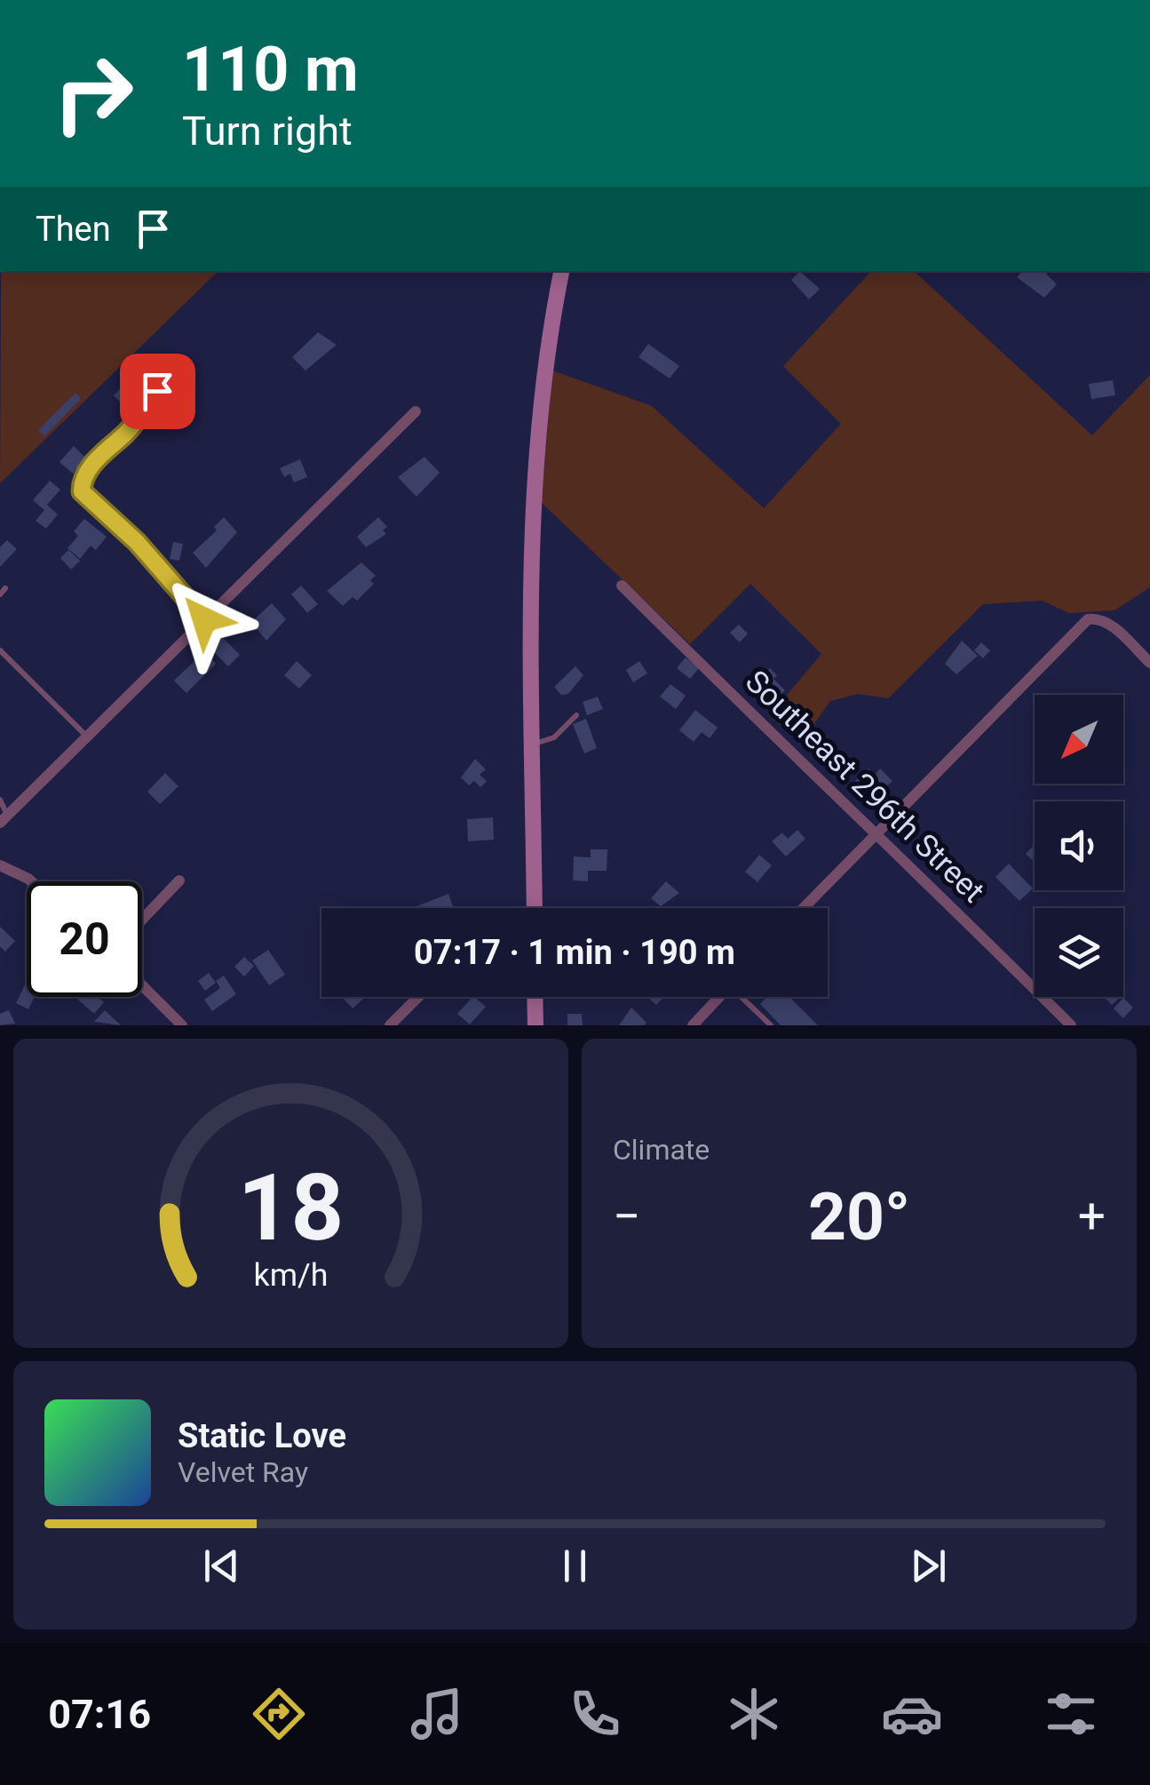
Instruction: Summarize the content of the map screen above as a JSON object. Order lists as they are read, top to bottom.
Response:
{
  "streets": {
    "street": ["Southeast 296th Street"]
  },
  "north": "bottom left",
  "page": {
    "turn": ["110 m", "Turn right"],
    "then": "Then",
    "limit": "20",
    "trip": "07:17 · 1 min · 190 m",
    "tile": "Climate",
    "heat": ["−", "20°", "+"],
    "song": ["Static Love", "Velvet Ray"],
    "tabs": "07:16",
    "gauge": ["18", "km/h"]
  }
}
